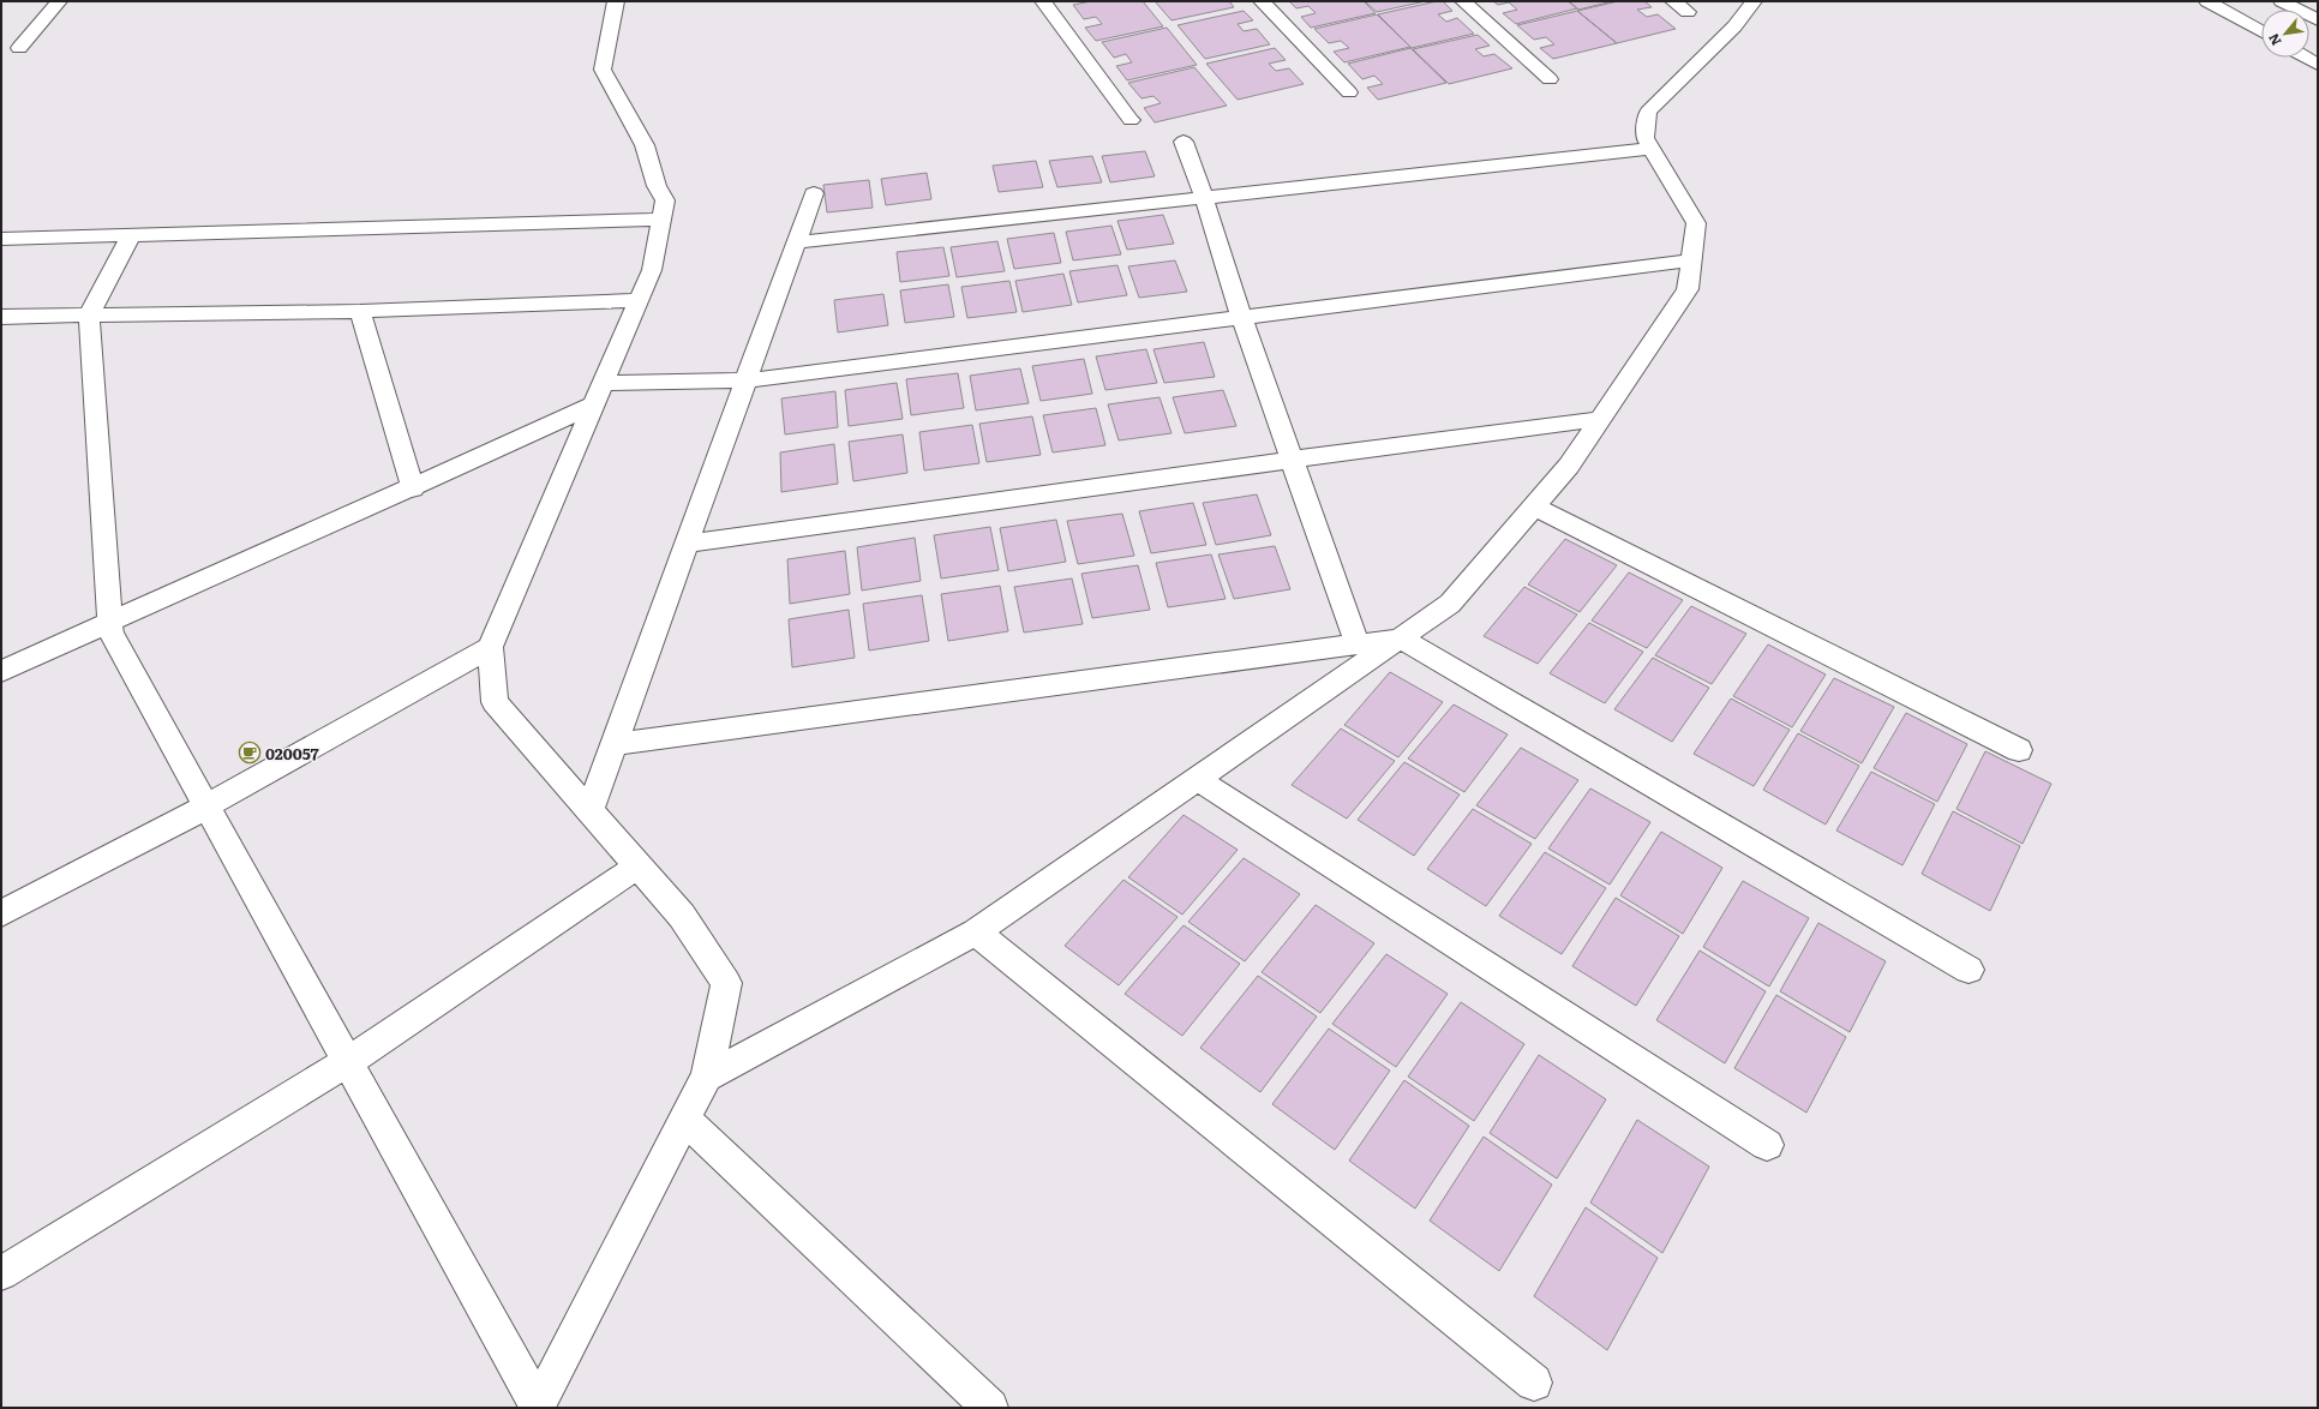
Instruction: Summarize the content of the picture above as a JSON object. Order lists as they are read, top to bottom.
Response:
{
  "places": {
    "cafe": ["020057"]
  },
  "north": "bottom left"
}
